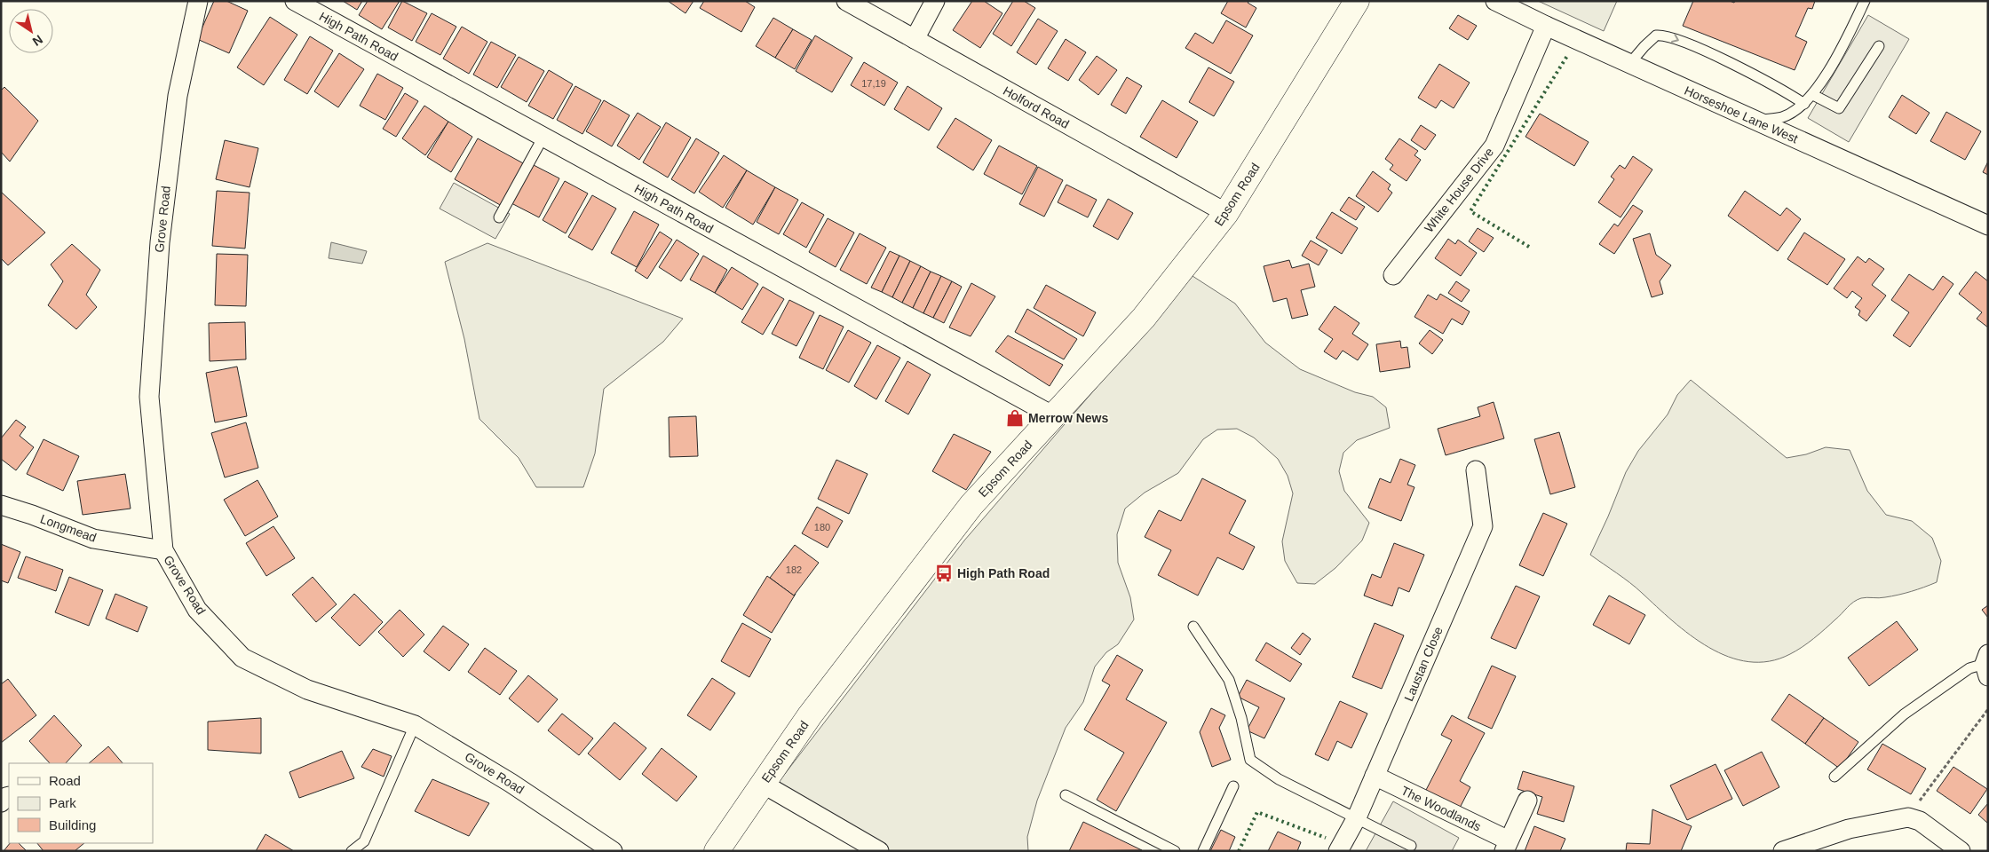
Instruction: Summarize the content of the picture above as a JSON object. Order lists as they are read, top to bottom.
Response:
{
  "streets": {
    "main road": ["Epsom Road"],
    "street": [
      "High Path Road",
      "Holford Road",
      "Horseshoe Lane West",
      "White House Drive",
      "Grove Road",
      "Longmead",
      "Laustan Close",
      "The Woodlands"
    ]
  },
  "crossings": [
    ["High Path Road", "Epsom Road"],
    ["Holford Road", "Epsom Road"],
    ["Horseshoe Lane West", "White House Drive"],
    ["Grove Road", "Longmead"],
    ["Laustan Close", "The Woodlands"]
  ],
  "places": {
    "shop": ["Merrow News"],
    "bus stop": ["High Path Road"]
  },
  "house_numbers": ["17,19", "180", "182"],
  "legend": ["Road", "Park", "Building"],
  "north": "bottom right"
}
